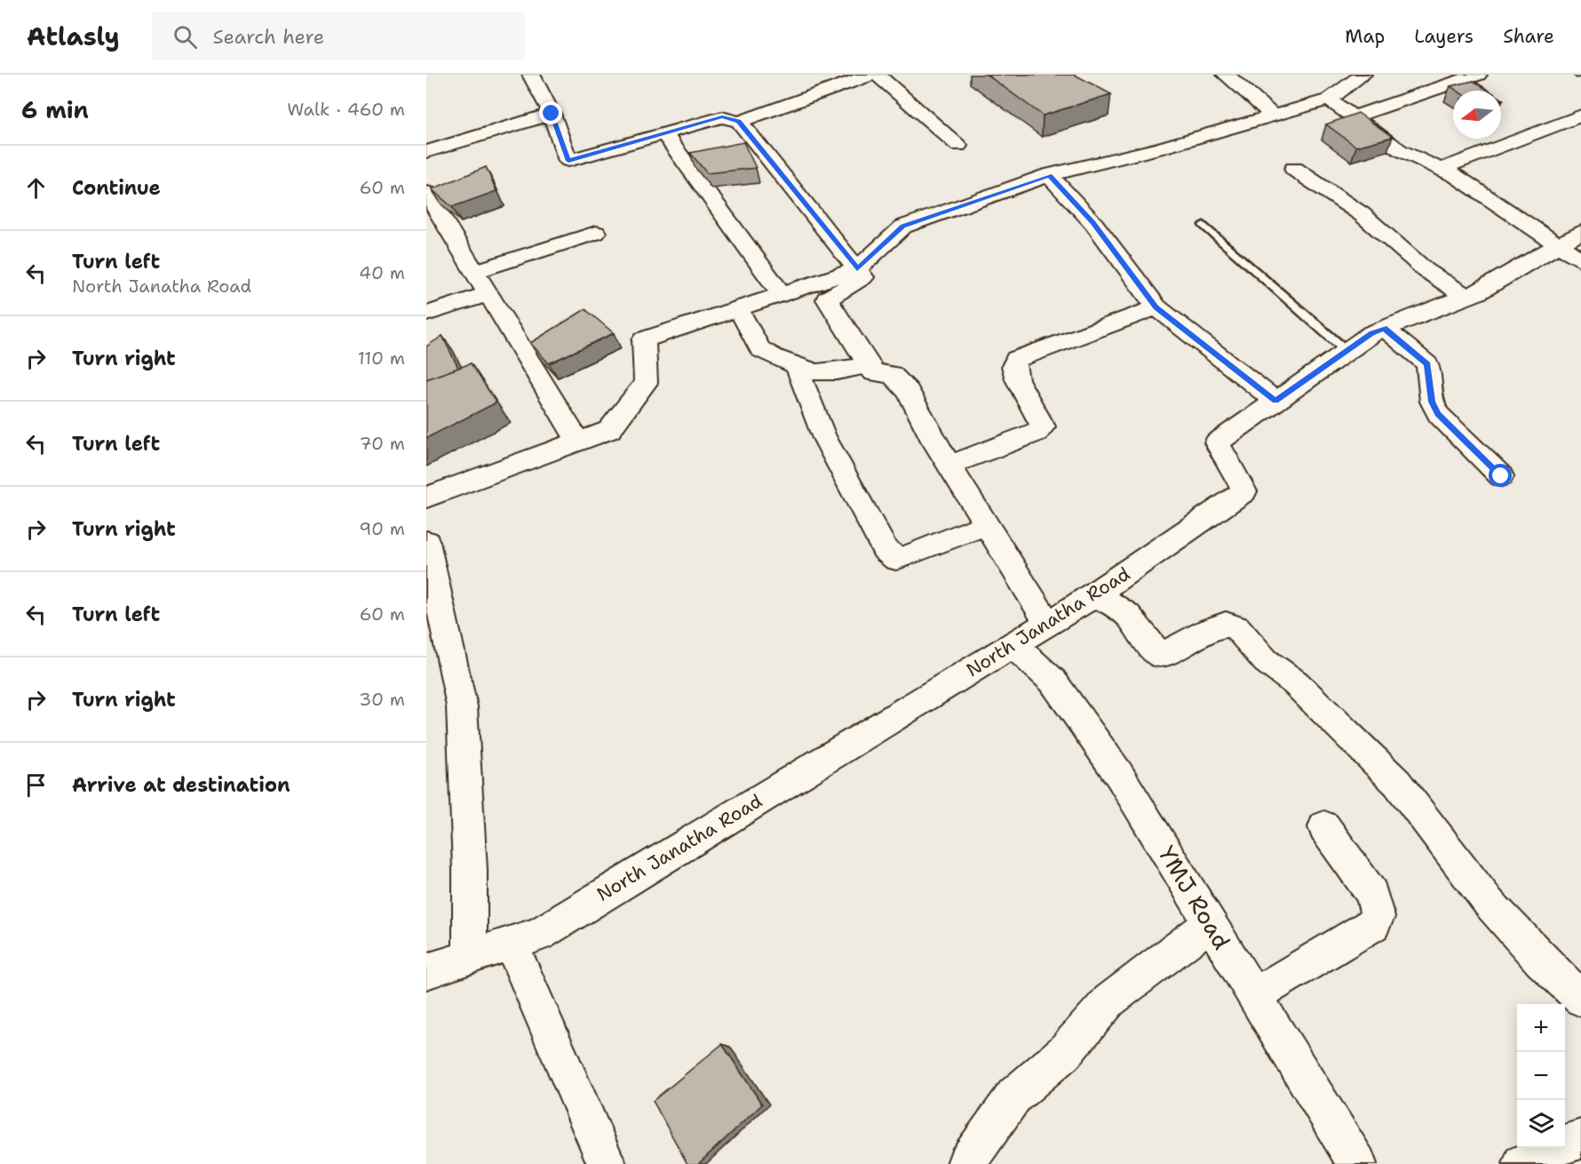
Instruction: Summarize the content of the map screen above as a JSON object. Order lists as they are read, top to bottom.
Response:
{
  "streets": {
    "street": ["North Janatha Road", "YMJ Road"]
  },
  "crossings": [
    ["North Janatha Road", "YMJ Road"]
  ],
  "north": "left",
  "page": {
    "header": "Atlasly",
    "search": "Search here",
    "nav": ["Map", "Layers", "Share"],
    "heading": ["6 min", "Walk · 460 m"],
    "list": [
      ["Continue", "60 m"],
      ["Turn left", "North Janatha Road", "40 m"],
      ["Turn right", "110 m"],
      ["Turn left", "70 m"],
      ["Turn right", "90 m"],
      ["Turn left", "60 m"],
      ["Turn right", "30 m"],
      "Arrive at destination"
    ],
    "map_buttons": ["+", "−"]
  }
}
